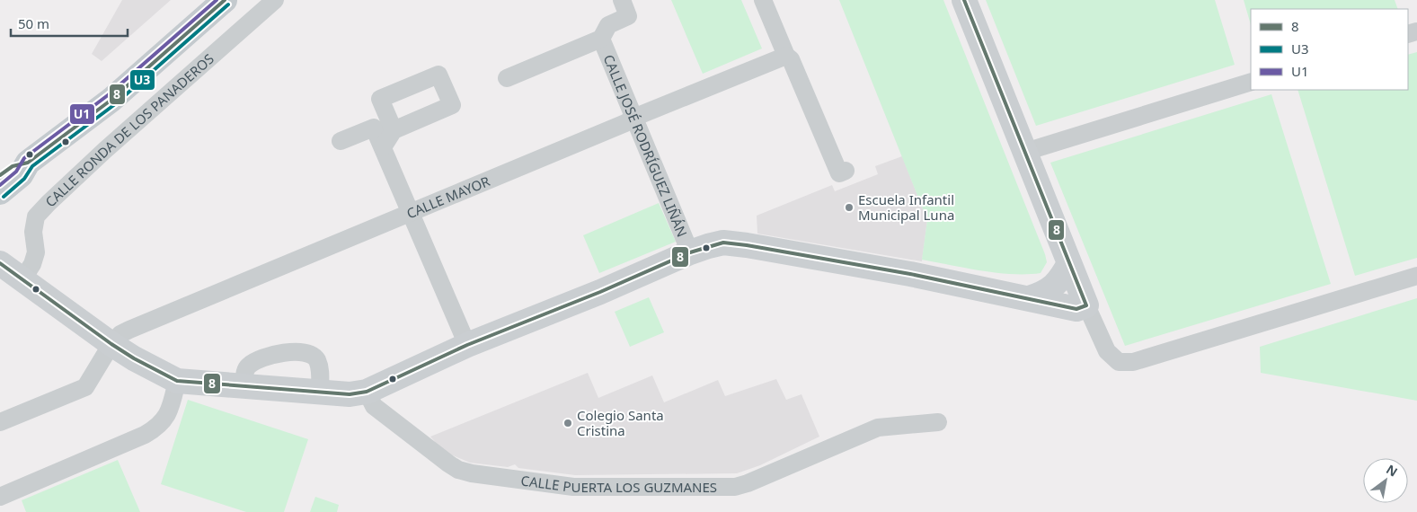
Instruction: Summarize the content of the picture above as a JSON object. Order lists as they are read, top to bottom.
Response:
{
  "streets": {
    "street": [
      "CALLE RONDA DE LOS PANADEROS",
      "CALLE JOSÉ RODRÍGUEZ LIÑÁN",
      "CALLE MAYOR",
      "CALLE PUERTA LOS GUZMANES"
    ]
  },
  "crossings": [
    ["CALLE JOSÉ RODRÍGUEZ LIÑÁN", "CALLE MAYOR"]
  ],
  "places": ["Escuela Infantil Municipal Luna", "Colegio Santa Cristina"],
  "lines": ["transit line 8", "transit line U1", "transit line U3"],
  "legend": ["8", "U3", "U1"],
  "scale_bar": "50 m",
  "north": "top right"
}
